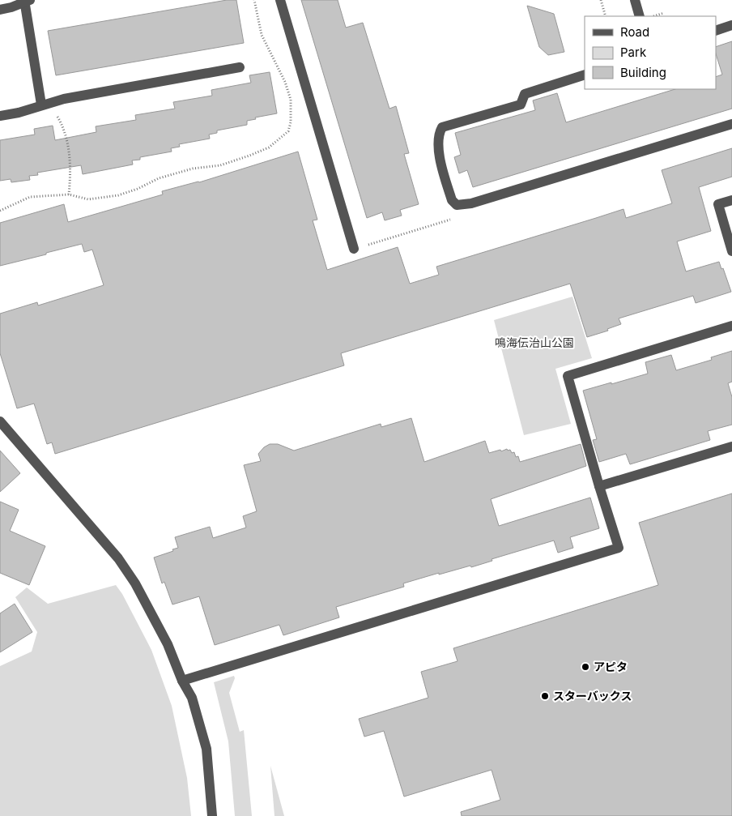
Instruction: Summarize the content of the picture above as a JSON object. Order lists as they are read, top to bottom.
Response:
{
  "parks": ["鳴海伝治山公園"],
  "places": ["アピタ", "スターバックス"],
  "legend": ["Road", "Park", "Building"]
}
